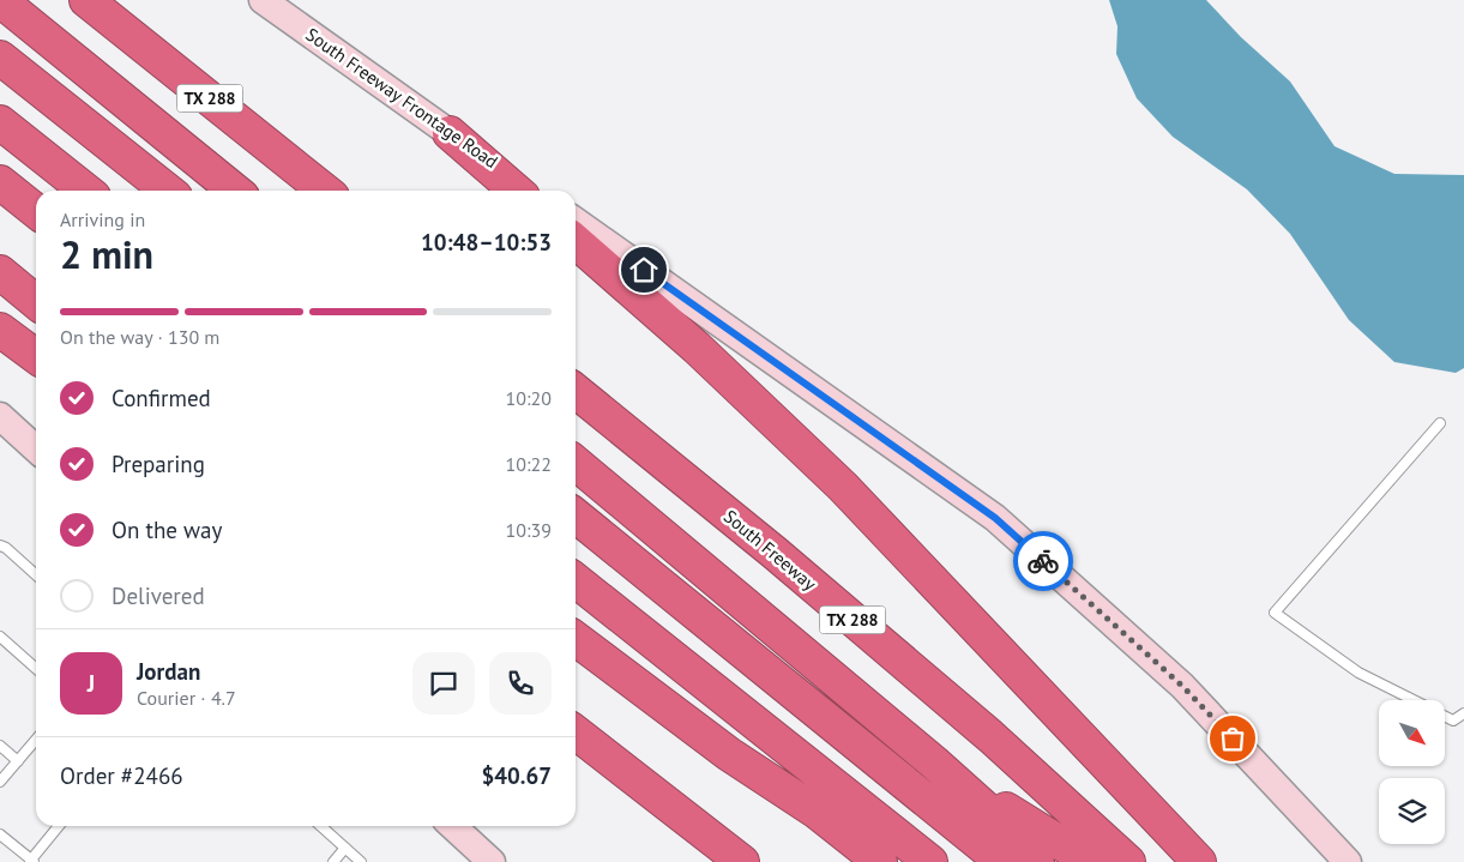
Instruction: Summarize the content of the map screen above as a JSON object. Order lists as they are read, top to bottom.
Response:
{
  "streets": {
    "highway": ["TX 288", "South Freeway"],
    "main road": ["South Freeway Frontage Road"]
  },
  "north": "bottom right",
  "page": {
    "heading": ["2 min", "Arriving in", "10:48–10:53"],
    "panel": [
      "Jordan",
      "Courier · 4.7",
      "Order #2466",
      "$40.67"
    ],
    "bar": "On the way · 130 m",
    "list": [
      ["Confirmed", "10:20"],
      ["Preparing", "10:22"],
      ["On the way", "10:39"],
      "Delivered"
    ],
    "round": "J"
  }
}
